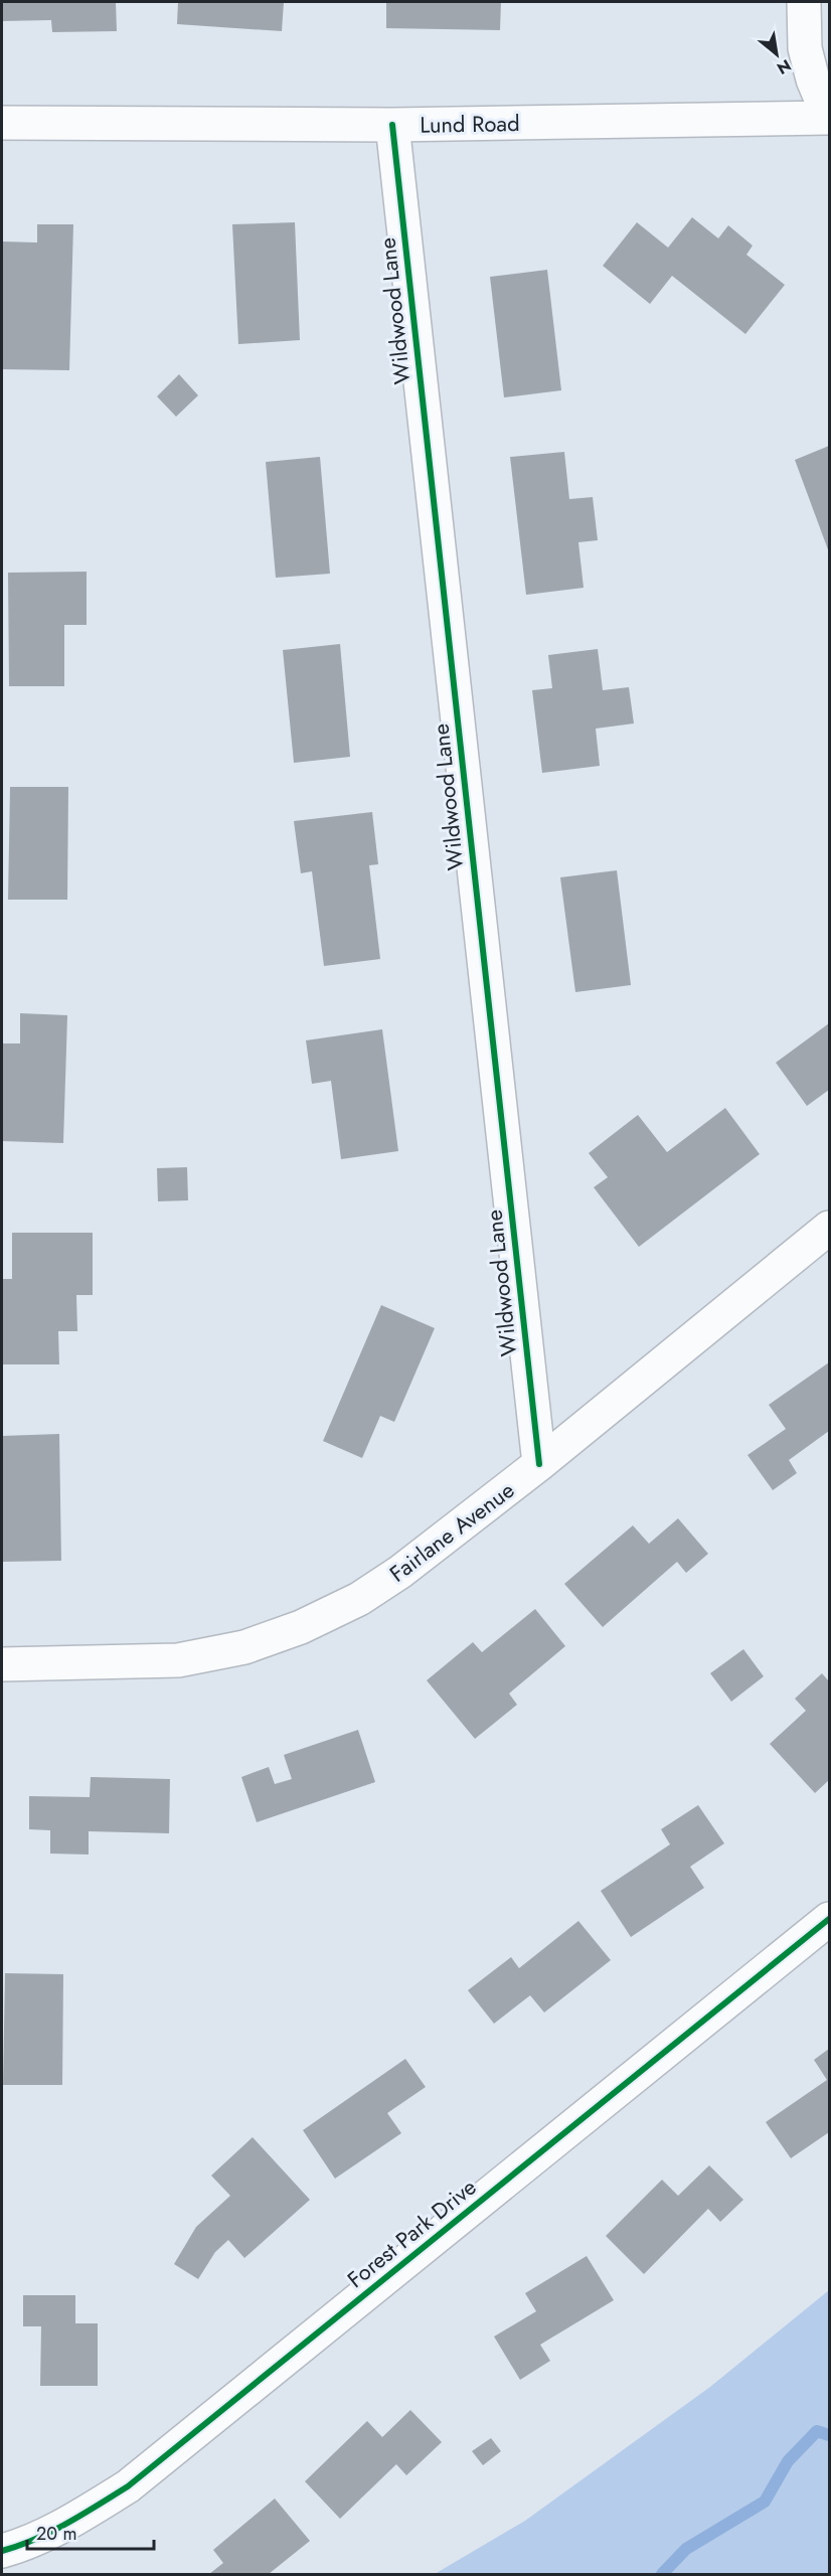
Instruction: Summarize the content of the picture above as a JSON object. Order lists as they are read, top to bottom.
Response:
{
  "streets": {
    "street": [
      "Lund Road",
      "Wildwood Lane",
      "Fairlane Avenue",
      "Forest Park Drive"
    ]
  },
  "crossings": [
    ["Lund Road", "Wildwood Lane"],
    ["Wildwood Lane", "Fairlane Avenue"]
  ],
  "scale_bar": "20 m",
  "north": "bottom right"
}
